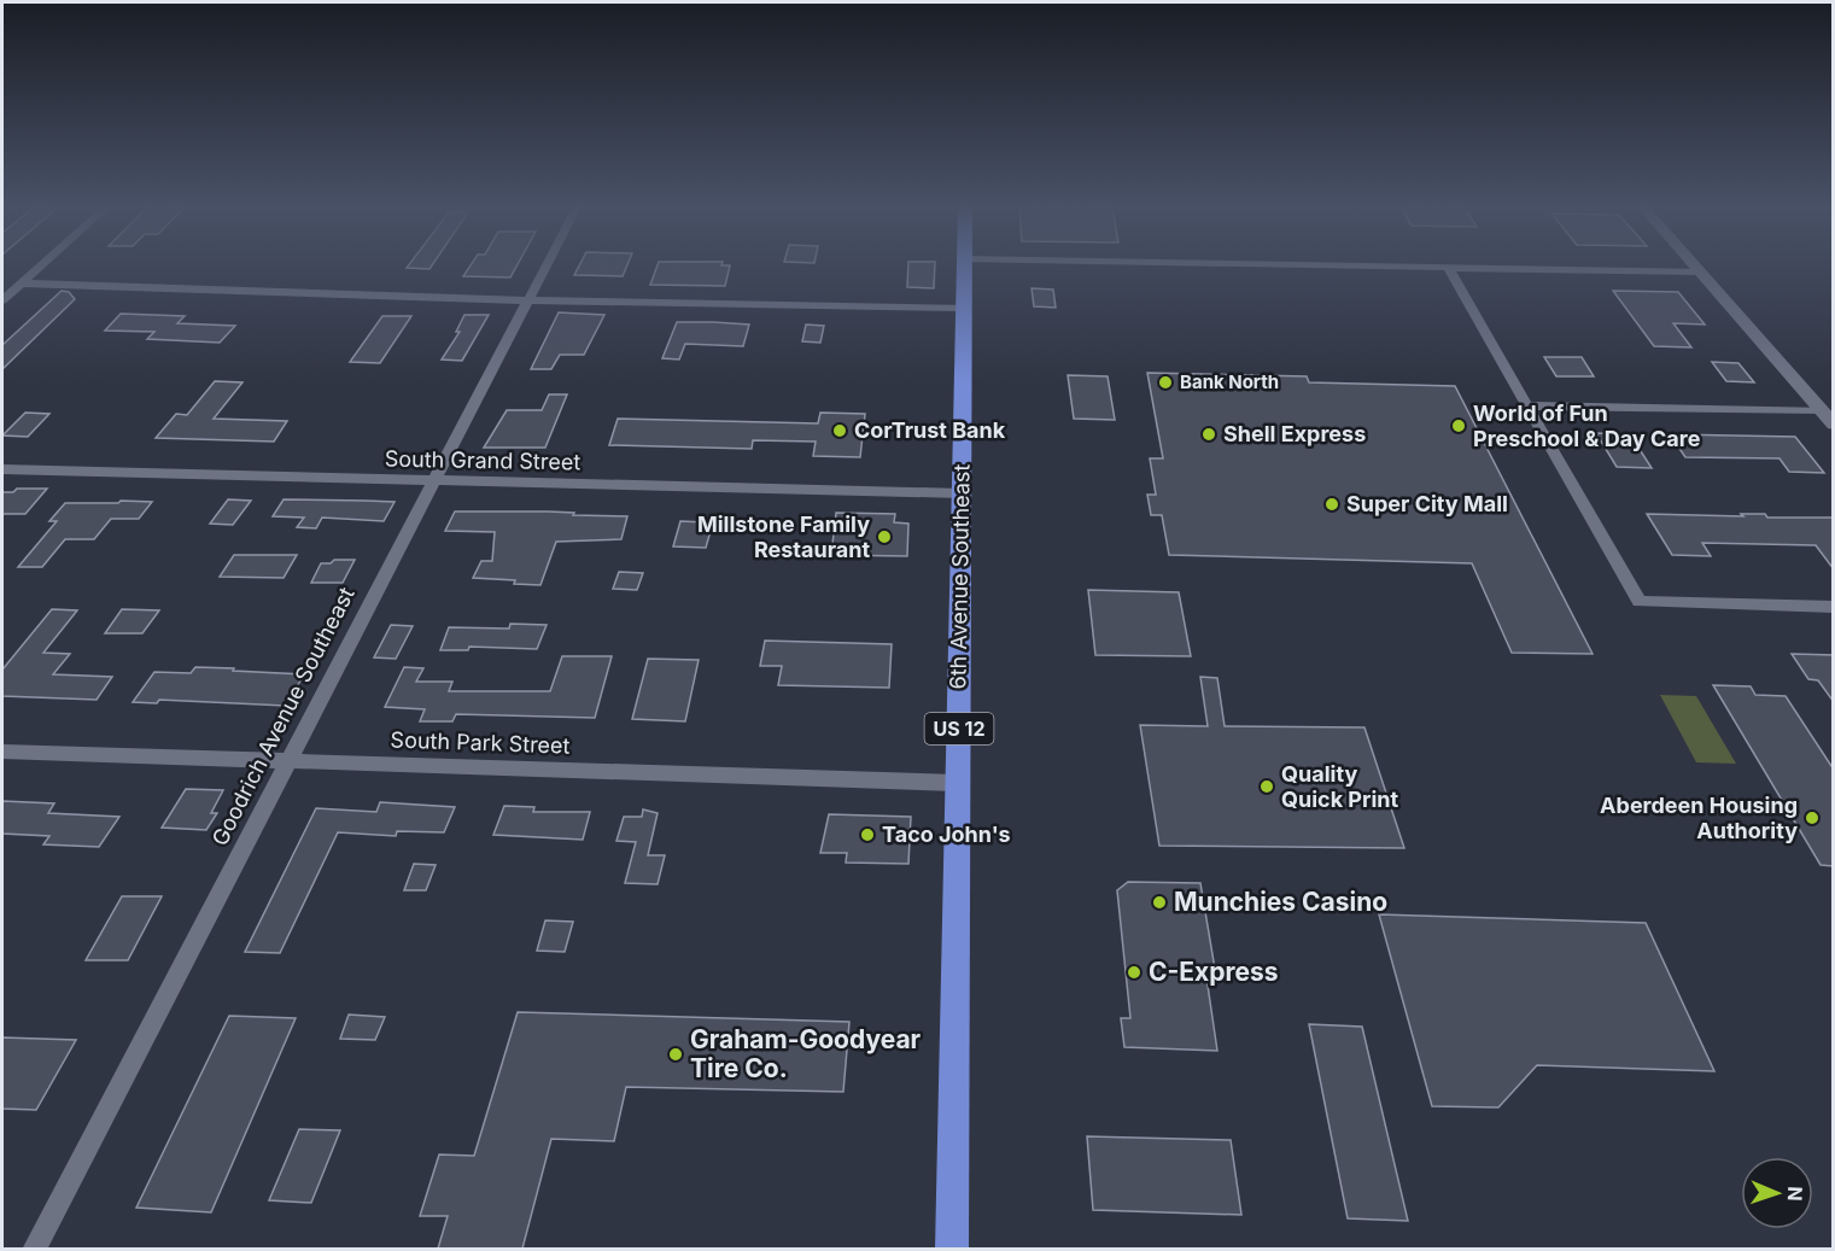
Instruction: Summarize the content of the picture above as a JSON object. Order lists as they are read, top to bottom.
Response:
{
  "streets": {
    "highway": ["6th Avenue Southeast", "US 12"],
    "street": ["South Grand Street", "Goodrich Avenue Southeast", "South Park Street"]
  },
  "crossings": [
    ["South Grand Street", "6th Avenue Southeast"],
    ["South Grand Street", "Goodrich Avenue Southeast"],
    ["6th Avenue Southeast", "South Park Street"],
    ["Goodrich Avenue Southeast", "South Park Street"]
  ],
  "places": [
    "Bank North",
    "World of Fun Preschool & Day Care",
    "CorTrust Bank",
    "Shell Express",
    "Super City Mall",
    "Millstone Family Restaurant",
    "Quality Quick Print",
    "Aberdeen Housing Authority",
    "Taco John's",
    "Munchies Casino",
    "C-Express",
    "Graham-Goodyear Tire Co."
  ],
  "north": "right"
}
